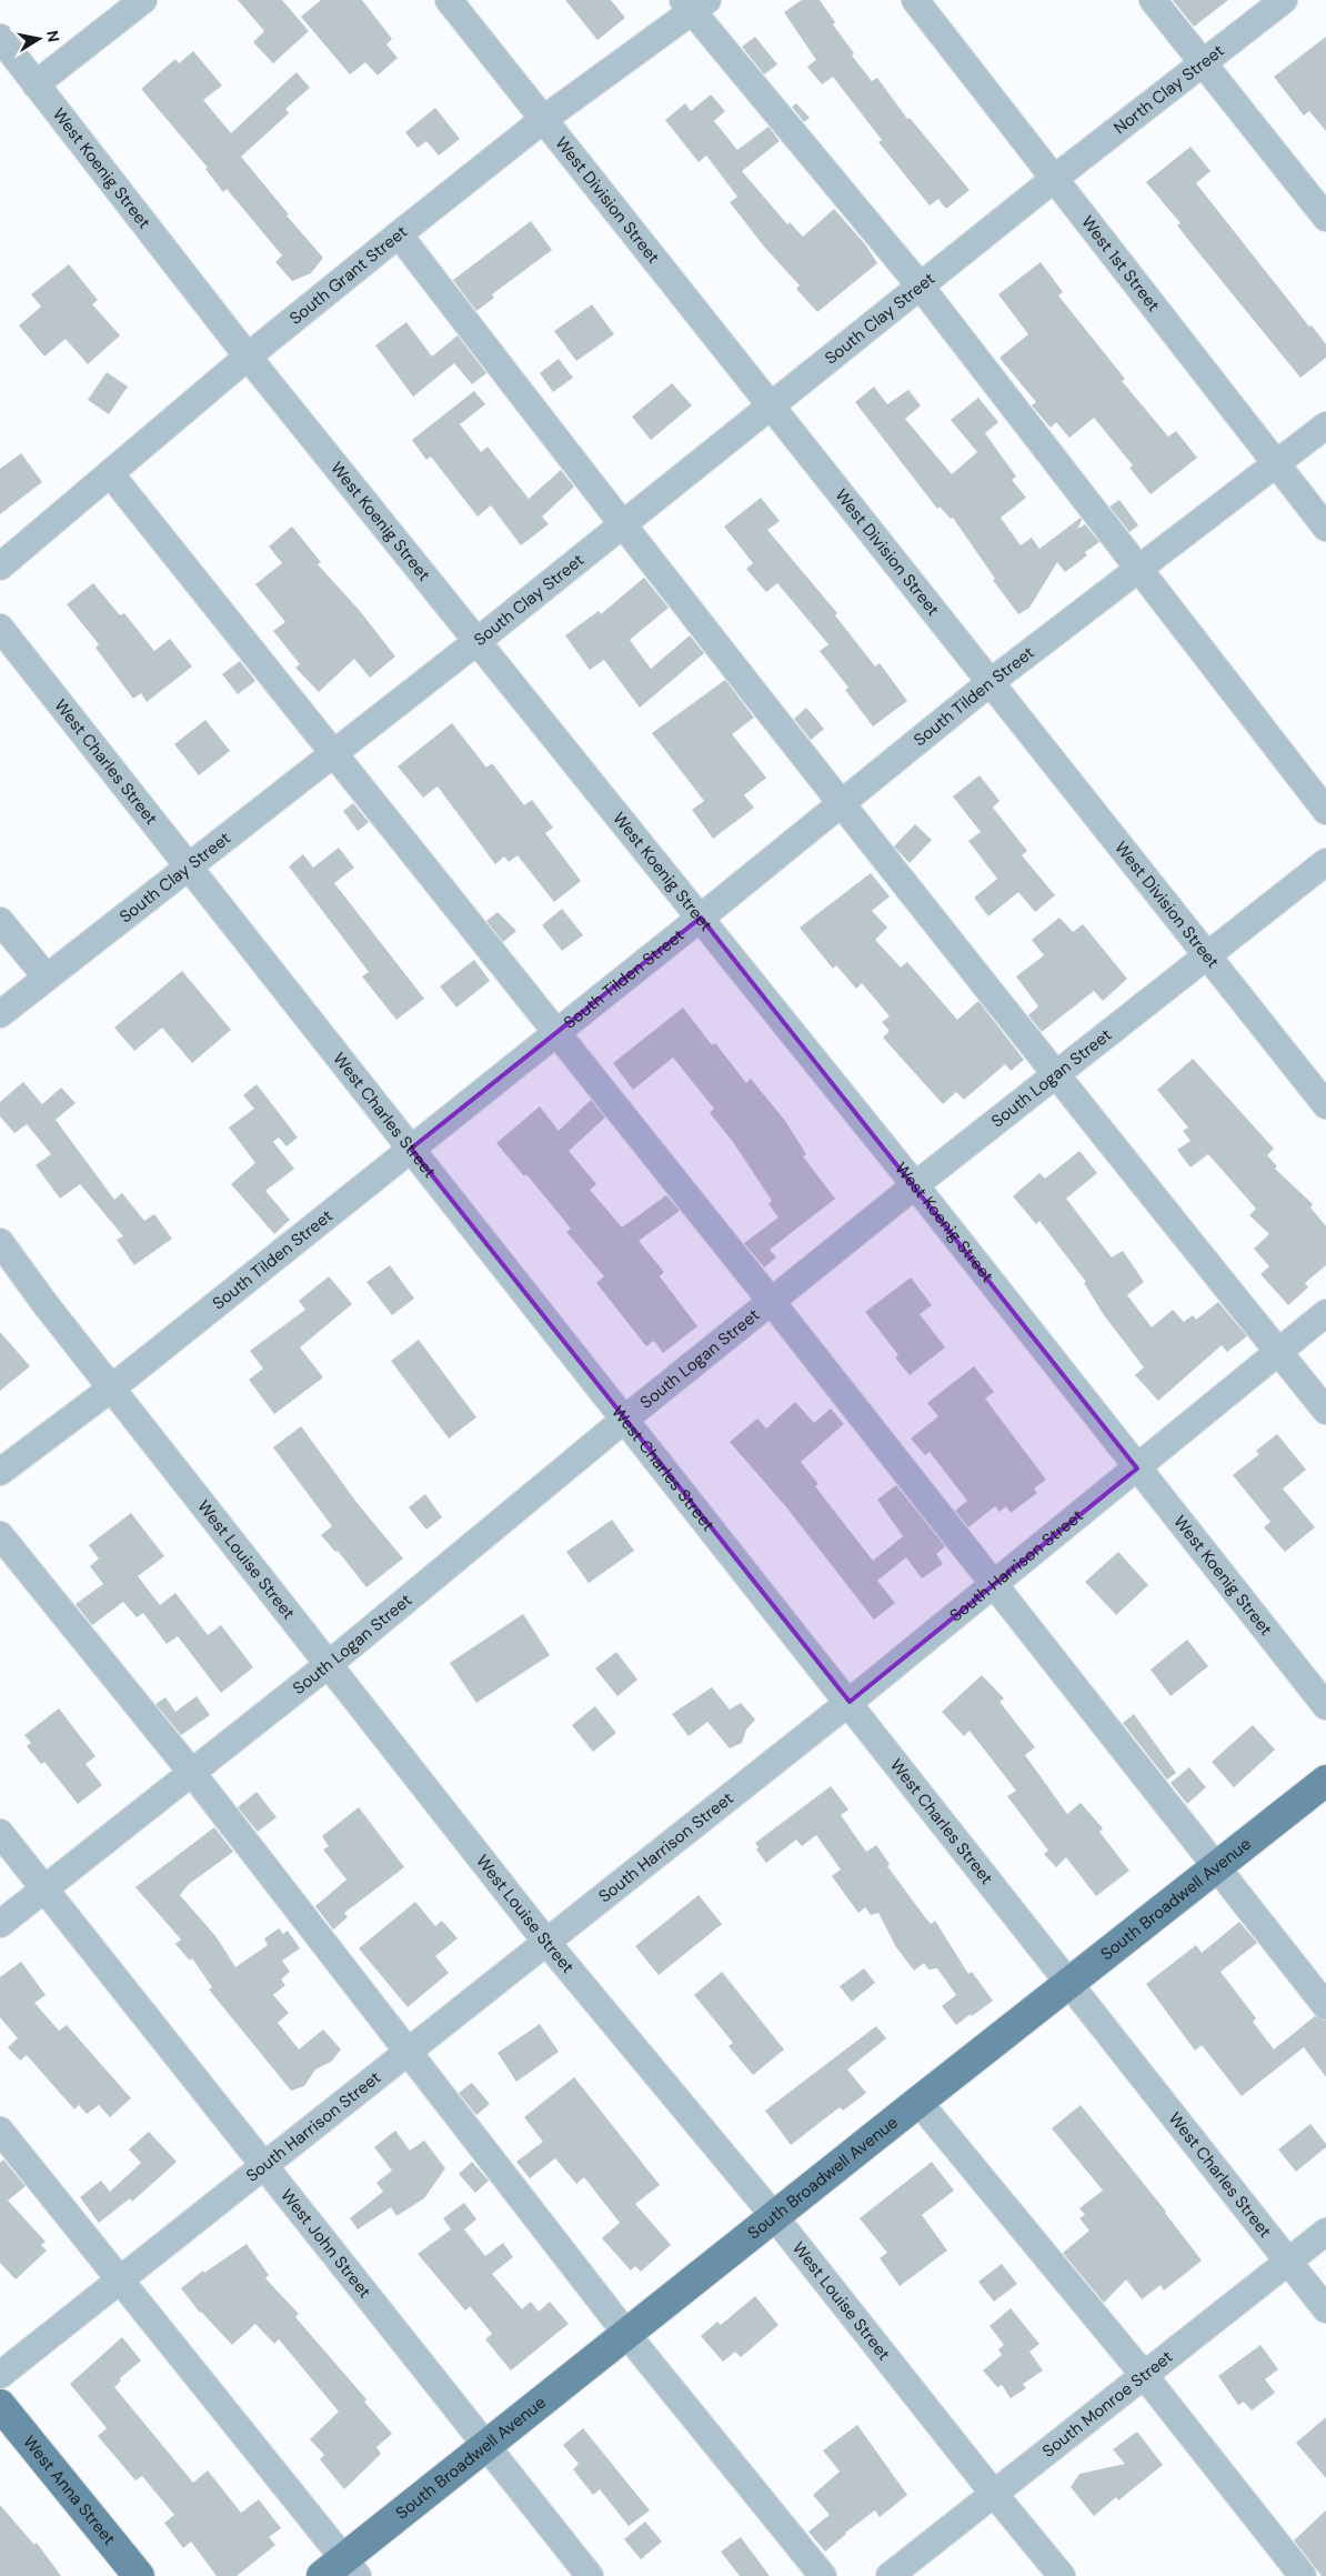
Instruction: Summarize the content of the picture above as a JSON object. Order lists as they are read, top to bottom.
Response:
{
  "streets": {
    "main road": ["South Broadwell Avenue", "West Anna Street"],
    "street": [
      "North Clay Street",
      "West Koenig Street",
      "West Division Street",
      "West 1st Street",
      "South Grant Street",
      "South Clay Street",
      "South Tilden Street",
      "West Charles Street",
      "South Logan Street",
      "West Louise Street",
      "South Harrison Street",
      "West John Street",
      "South Monroe Street"
    ]
  },
  "crossings": [
    ["North Clay Street", "West 1st Street"],
    ["North Clay Street", "South Clay Street"],
    ["West Koenig Street", "South Grant Street"],
    ["West Koenig Street", "South Clay Street"],
    ["West Koenig Street", "South Tilden Street"],
    ["West Koenig Street", "South Logan Street"],
    ["West Koenig Street", "South Harrison Street"],
    ["West Division Street", "South Grant Street"],
    ["West Division Street", "South Clay Street"],
    ["West Division Street", "South Tilden Street"],
    ["West Division Street", "South Logan Street"],
    ["West 1st Street", "South Clay Street"],
    ["West 1st Street", "South Tilden Street"],
    ["South Clay Street", "West Charles Street"],
    ["South Tilden Street", "West Charles Street"],
    ["South Tilden Street", "West Louise Street"],
    ["West Charles Street", "South Logan Street"],
    ["West Charles Street", "South Harrison Street"],
    ["West Charles Street", "South Broadwell Avenue"],
    ["West Charles Street", "South Monroe Street"],
    ["South Logan Street", "West Louise Street"],
    ["South Logan Street", "West John Street"],
    ["West Louise Street", "South Harrison Street"],
    ["West Louise Street", "South Broadwell Avenue"],
    ["West Louise Street", "South Monroe Street"],
    ["South Harrison Street", "West John Street"],
    ["South Broadwell Avenue", "West John Street"]
  ],
  "north": "right"
}
